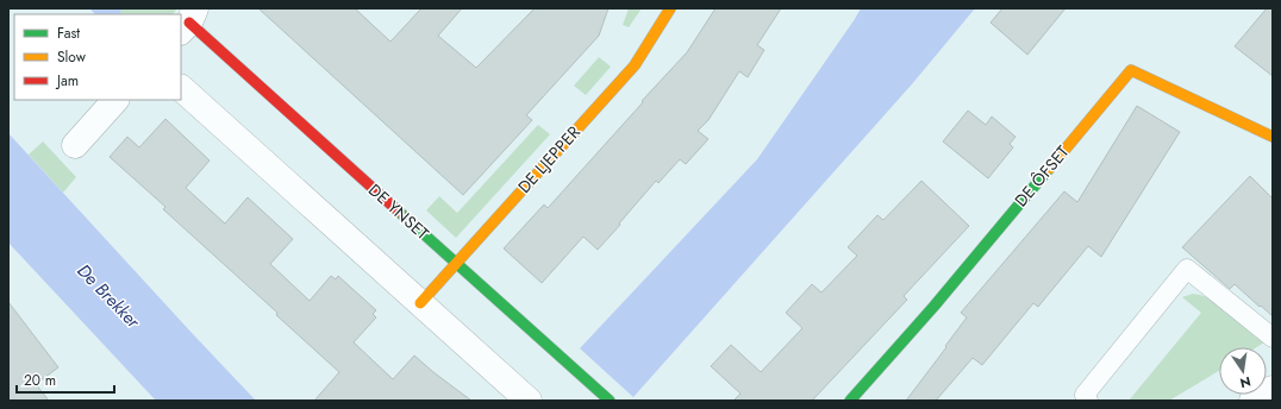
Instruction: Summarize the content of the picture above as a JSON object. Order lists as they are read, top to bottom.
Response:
{
  "streets": {
    "street": ["DE LJEPPER", "DE ÔFSET", "DE YNSET"]
  },
  "crossings": [
    ["DE LJEPPER", "DE YNSET"]
  ],
  "water": ["De Brekker"],
  "legend": ["Fast", "Slow", "Jam"],
  "scale_bar": "20 m",
  "north": "bottom"
}
